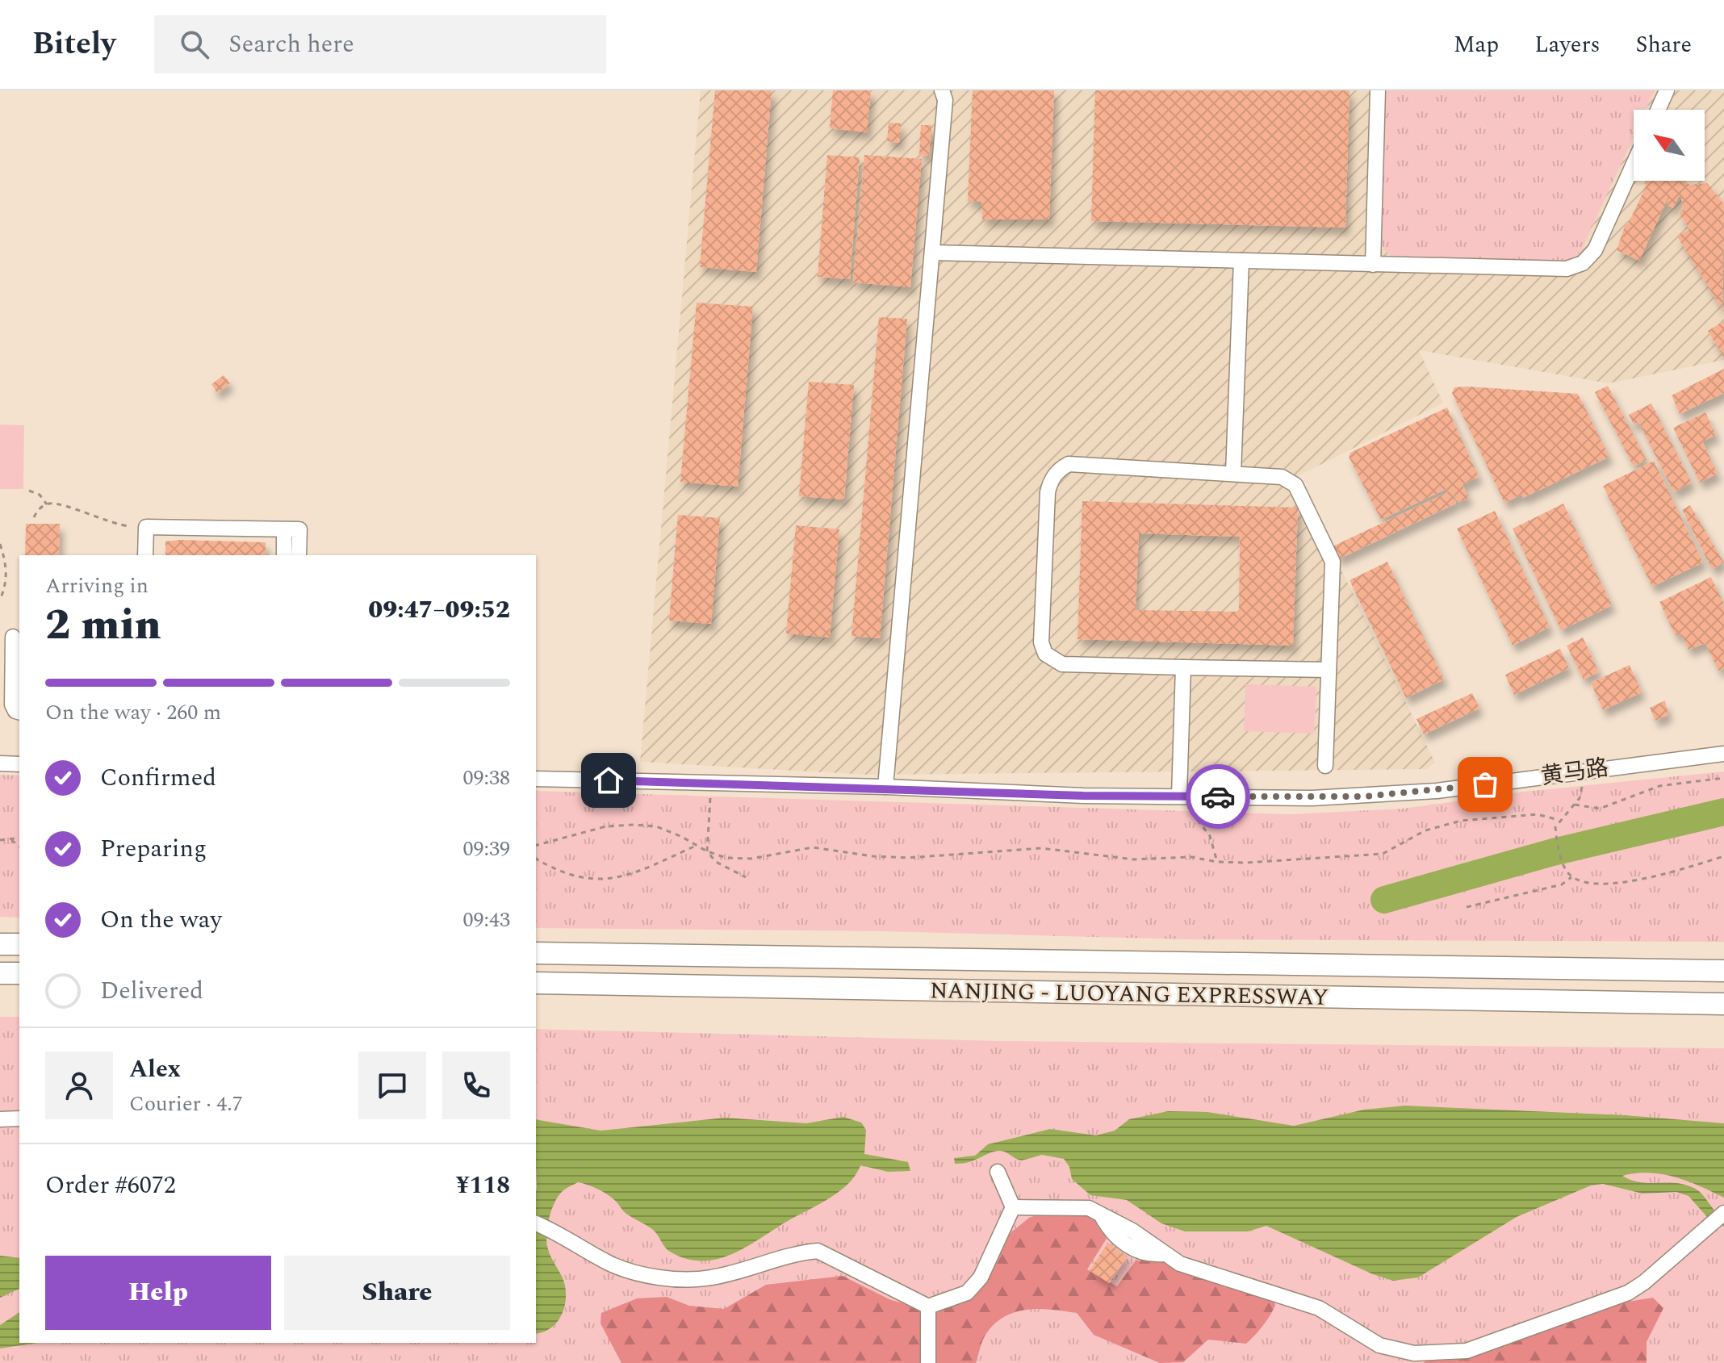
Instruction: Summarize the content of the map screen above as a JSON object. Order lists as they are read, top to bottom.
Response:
{
  "streets": {
    "highway": ["NANJING - LUOYANG EXPRESSWAY"],
    "street": ["黄马路"]
  },
  "north": "top left",
  "page": {
    "header": "Bitely",
    "search": "Search here",
    "nav": ["Map", "Layers", "Share"],
    "heading": ["2 min", "Arriving in", "09:47–09:52"],
    "panel": [
      "Alex",
      "Courier · 4.7",
      "Order #6072",
      "¥118"
    ],
    "bar": "On the way · 260 m",
    "list": [
      ["Confirmed", "09:38"],
      ["Preparing", "09:39"],
      ["On the way", "09:43"],
      "Delivered"
    ],
    "buttons": ["Help", "Share"]
  }
}
